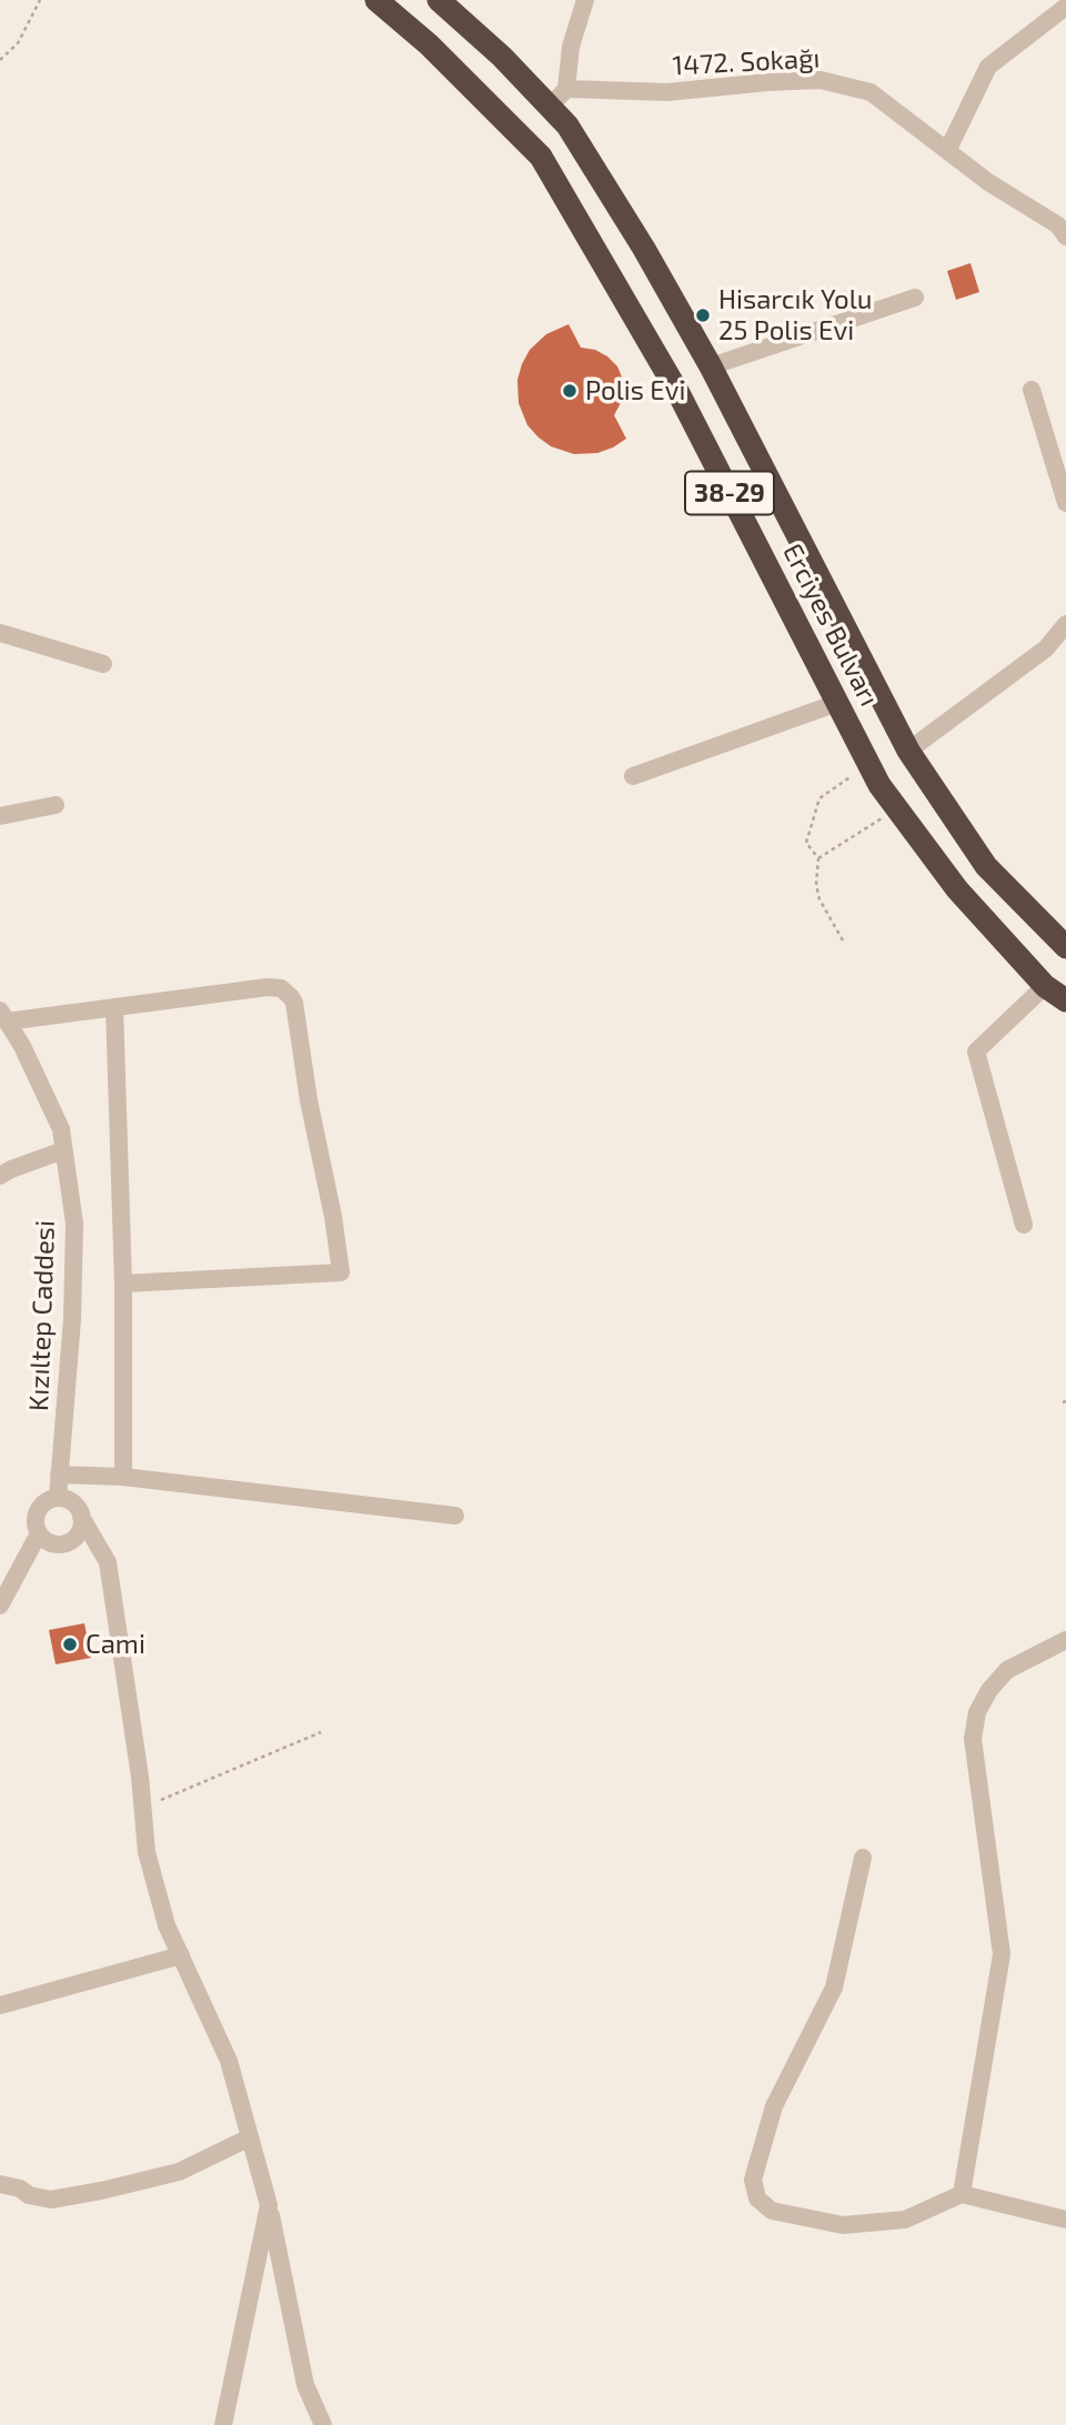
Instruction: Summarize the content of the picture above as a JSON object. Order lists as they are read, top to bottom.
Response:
{
  "streets": {
    "highway": ["38-29", "Erciyes Bulvarı"],
    "street": ["1472. Sokağı", "Kızıltep Caddesi"]
  },
  "places": ["Hisarcık Yolu 25 Polis Evi", "Polis Evi", "Cami"]
}
